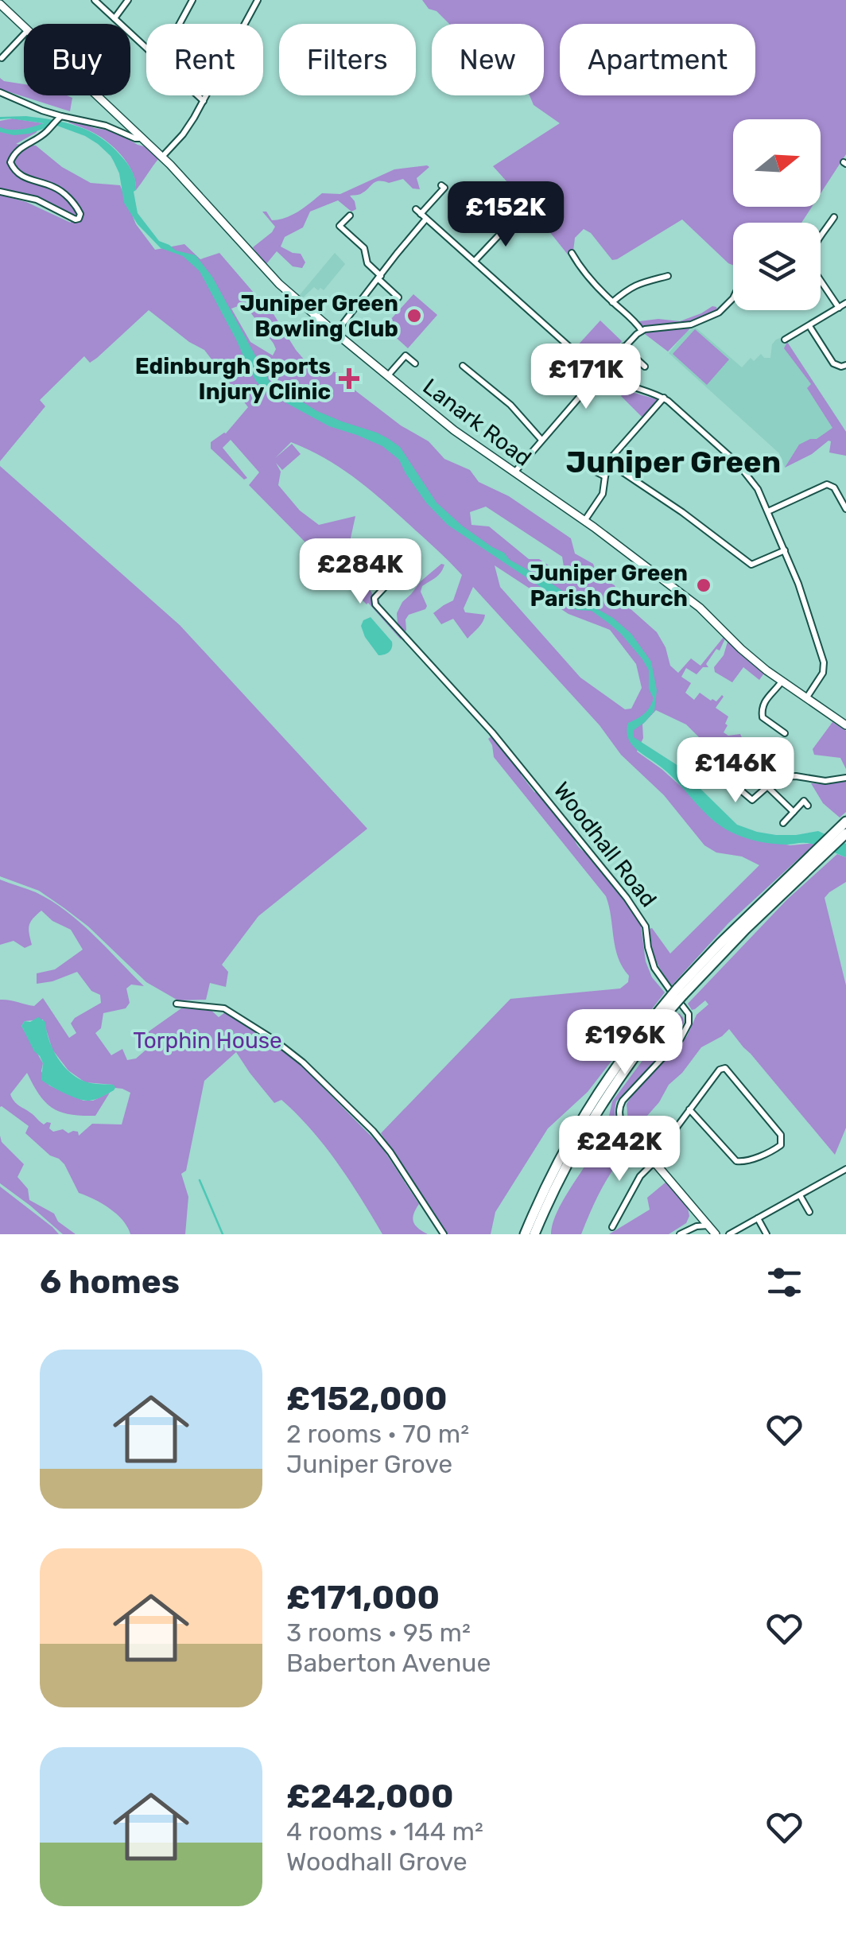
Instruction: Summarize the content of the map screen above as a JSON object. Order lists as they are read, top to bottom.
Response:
{
  "streets": {
    "main road": ["Lanark Road", "Woodhall Road"]
  },
  "districts": ["Juniper Green"],
  "parks": ["Torphin House"],
  "places": {
    "other": ["Juniper Green Bowling Club", "Juniper Green Parish Church"],
    "health": ["Edinburgh Sports Injury Clinic"]
  },
  "north": "right",
  "page": {
    "chip": [
      "Buy",
      "Rent",
      "Filters",
      "New",
      "Apartment"
    ],
    "price": [
      "£152K",
      "£171K",
      "£284K",
      "£146K",
      "£196K",
      "£242K"
    ],
    "heading": "6 homes",
    "list": [
      {
        "name": "£152,000",
        "note": "2 rooms · 70 m² · Juniper Grove"
      },
      {
        "name": "£171,000",
        "note": "3 rooms · 95 m² · Baberton Avenue"
      },
      {
        "name": "£242,000",
        "note": "4 rooms · 144 m² · Woodhall Grove"
      }
    ]
  }
}
